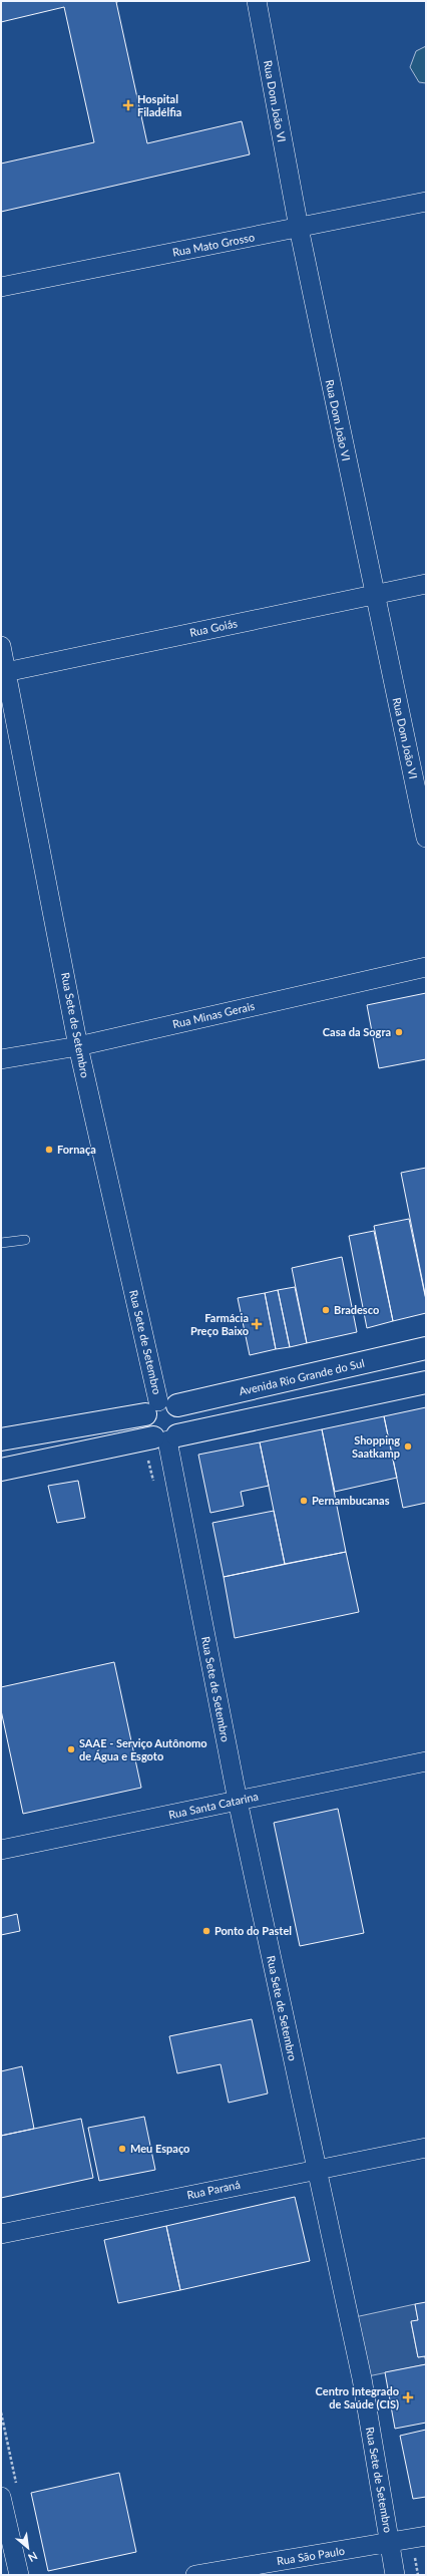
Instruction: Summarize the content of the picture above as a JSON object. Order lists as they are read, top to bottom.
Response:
{
  "streets": {
    "main road": ["Avenida Rio Grande do Sul"],
    "street": [
      "Rua Dom João VI",
      "Rua Mato Grosso",
      "Rua Goiás",
      "Rua Minas Gerais",
      "Rua Sete de Setembro",
      "Rua Santa Catarina",
      "Rua Paraná",
      "Rua São Paulo"
    ]
  },
  "crossings": [
    ["Rua Dom João VI", "Rua Mato Grosso"],
    ["Rua Dom João VI", "Rua Goiás"],
    ["Rua Goiás", "Rua Sete de Setembro"],
    ["Rua Minas Gerais", "Rua Sete de Setembro"],
    ["Rua Sete de Setembro", "Avenida Rio Grande do Sul"],
    ["Rua Sete de Setembro", "Rua Santa Catarina"],
    ["Rua Sete de Setembro", "Rua Paraná"],
    ["Rua Sete de Setembro", "Rua São Paulo"]
  ],
  "places": {
    "health": ["Hospital Filadélfia", "Farmácia Preço Baixo", "Centro Integrado de Saúde (CIS)"],
    "other": [
      "Casa da Sogra",
      "Fornaça",
      "Bradesco",
      "Shopping Saatkamp",
      "Pernambucanas",
      "SAAE - Serviço Autônomo de Água e Esgoto",
      "Ponto do Pastel",
      "Meu Espaço"
    ]
  },
  "north": "bottom right"
}
